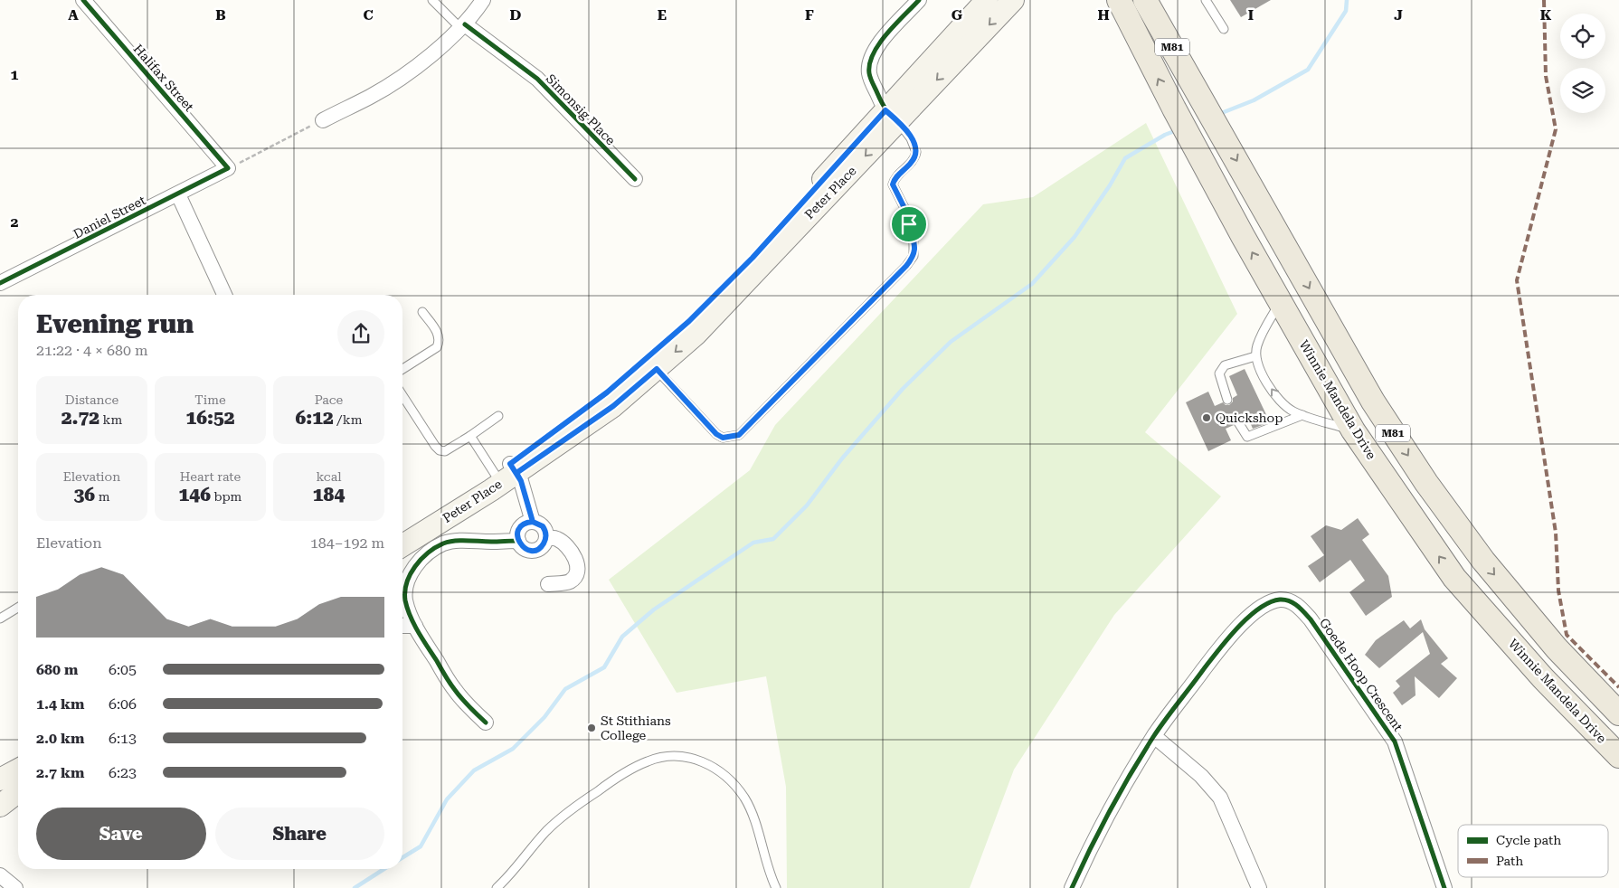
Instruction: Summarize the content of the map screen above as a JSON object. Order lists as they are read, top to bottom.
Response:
{
  "streets": {
    "main road": ["M81", "Peter Place", "Winnie Mandela Drive"],
    "street": [
      "Halifax Street",
      "Simonsig Place",
      "Daniel Street",
      "Goede Hoop Crescent"
    ]
  },
  "crossings": [
    ["Halifax Street", "Daniel Street"]
  ],
  "places": ["Quickshop", "St Stithians College"],
  "legend": ["Cycle path", "Path"],
  "page": {
    "heading": ["Evening run", "21:22 · 4 × 680 m"],
    "stats": [
      ["Distance", "2.72 km"],
      ["Time", "16:52"],
      ["Pace", "6:12 /km"],
      ["Elevation", "36 m"],
      ["Heart rate", "146 bpm"],
      ["kcal", "184"]
    ],
    "chart": ["Elevation", "184–192 m"],
    "list": [
      {
        "name": "680 m",
        "note": "6:05"
      },
      {
        "name": "1.4 km",
        "note": "6:06"
      },
      {
        "name": "2.0 km",
        "note": "6:13"
      },
      {
        "name": "2.7 km",
        "note": "6:23"
      }
    ],
    "buttons": ["Save", "Share"]
  },
  "grid": {
    "columns": [
      "A",
      "B",
      "C",
      "D",
      "E",
      "F",
      "G",
      "H",
      "I",
      "J",
      "K"
    ],
    "rows": ["1", "2"]
  }
}
